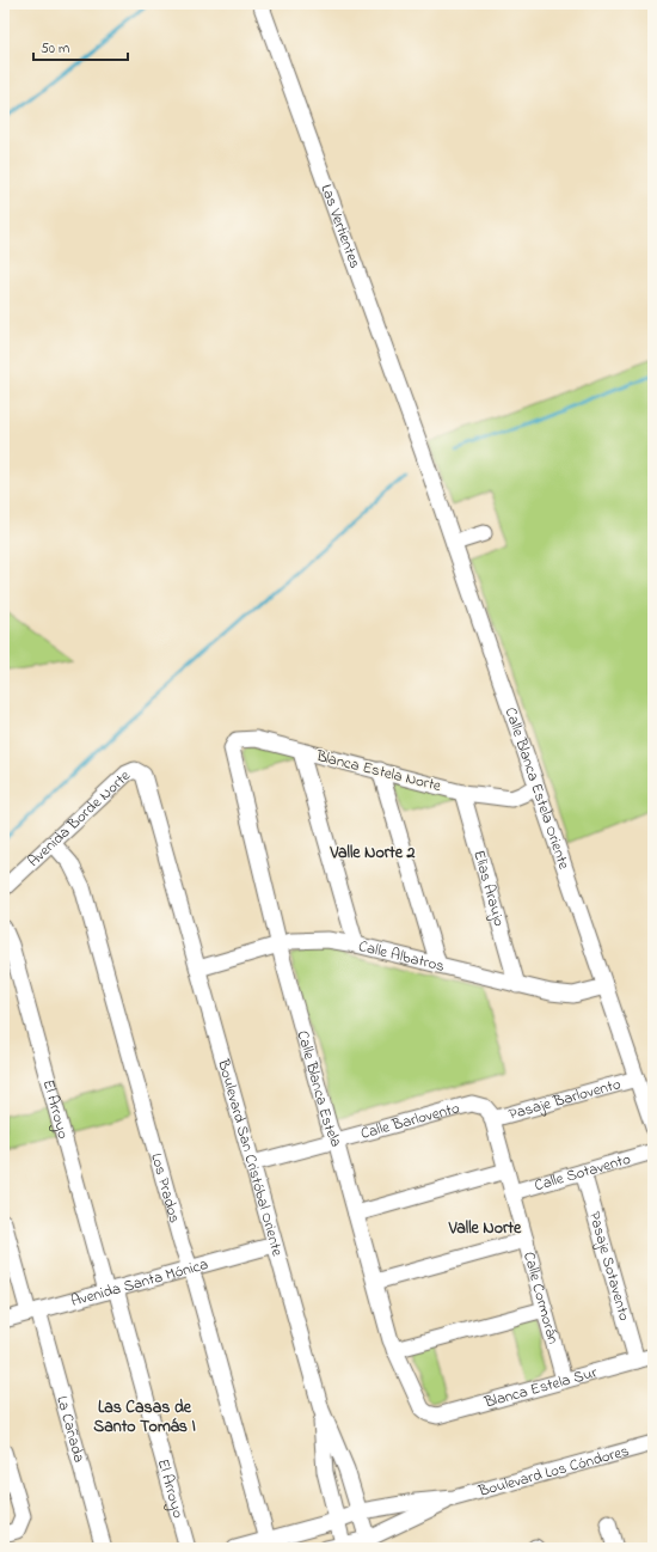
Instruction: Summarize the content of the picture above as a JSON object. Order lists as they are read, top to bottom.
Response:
{
  "streets": {
    "street": [
      "Las Vertientes",
      "Blanca Estela Norte",
      "Calle Blanca Estela Oriente",
      "Avenida Borde Norte",
      "Elias Araujo",
      "Calle Albatros",
      "Calle Blanca Estela",
      "Pasaje Barlovento",
      "El Arroyo",
      "Calle Barlovento",
      "Boulevard San Cristóbal Oriente",
      "Calle Sotavento",
      "Los Prados",
      "Pasaje Sotavento",
      "Avenida Santa Mónica",
      "Calle Cormorán",
      "Blanca Estela Sur",
      "La Cañada",
      "Boulevard Los Cóndores"
    ]
  },
  "crossings": [
    ["Las Vertientes", "Calle Blanca Estela Oriente"],
    ["Blanca Estela Norte", "Calle Blanca Estela Oriente"],
    ["Blanca Estela Norte", "Elias Araujo"],
    ["Blanca Estela Norte", "Calle Blanca Estela"],
    ["Calle Blanca Estela Oriente", "Calle Albatros"],
    ["Calle Blanca Estela Oriente", "Pasaje Barlovento"],
    ["Avenida Borde Norte", "Boulevard San Cristóbal Oriente"],
    ["Avenida Borde Norte", "Los Prados"],
    ["Elias Araujo", "Calle Albatros"],
    ["Calle Albatros", "Calle Blanca Estela"],
    ["Calle Albatros", "Boulevard San Cristóbal Oriente"],
    ["Calle Blanca Estela", "Calle Barlovento"],
    ["Calle Blanca Estela", "Blanca Estela Sur"],
    ["Pasaje Barlovento", "Calle Barlovento"],
    ["Pasaje Barlovento", "Calle Cormorán"],
    ["El Arroyo", "Avenida Santa Mónica"],
    ["Calle Barlovento", "Boulevard San Cristóbal Oriente"],
    ["Calle Barlovento", "Calle Cormorán"],
    ["Boulevard San Cristóbal Oriente", "Avenida Santa Mónica"],
    ["Boulevard San Cristóbal Oriente", "Boulevard Los Cóndores"],
    ["Calle Sotavento", "Pasaje Sotavento"],
    ["Calle Sotavento", "Calle Cormorán"],
    ["Los Prados", "Avenida Santa Mónica"],
    ["Los Prados", "Boulevard Los Cóndores"],
    ["Pasaje Sotavento", "Blanca Estela Sur"],
    ["Avenida Santa Mónica", "La Cañada"],
    ["Calle Cormorán", "Blanca Estela Sur"]
  ],
  "districts": ["Valle Norte 2", "Valle Norte", "Las Casas de Santo Tomás I"],
  "scale_bar": "50 m"
}
